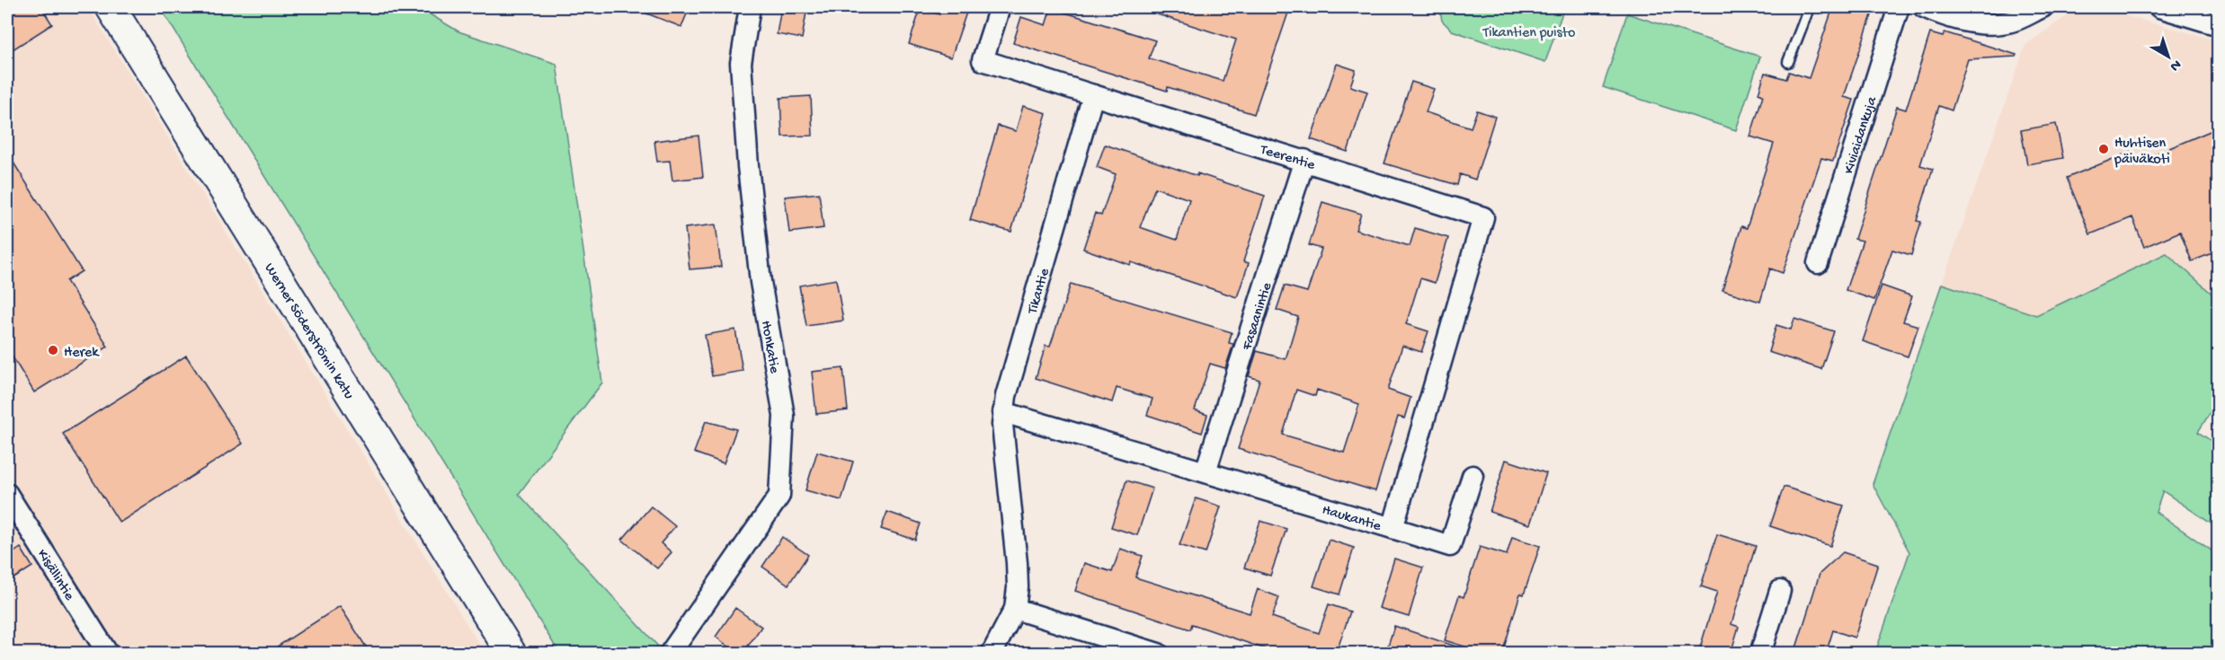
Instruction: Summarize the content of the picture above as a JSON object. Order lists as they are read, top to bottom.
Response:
{
  "streets": {
    "street": [
      "Kiviaidankuja",
      "Teerentie",
      "Tikantie",
      "Fasaanintie",
      "Werner Söderströmin katu",
      "Honkatie",
      "Haukantie",
      "Kisällintie"
    ]
  },
  "crossings": [
    ["Teerentie", "Tikantie"],
    ["Teerentie", "Fasaanintie"],
    ["Teerentie", "Haukantie"],
    ["Tikantie", "Haukantie"],
    ["Fasaanintie", "Haukantie"]
  ],
  "parks": ["Tikantien puisto"],
  "places": ["Huhtisen päiväkoti", "Herek"],
  "north": "bottom right"
}
